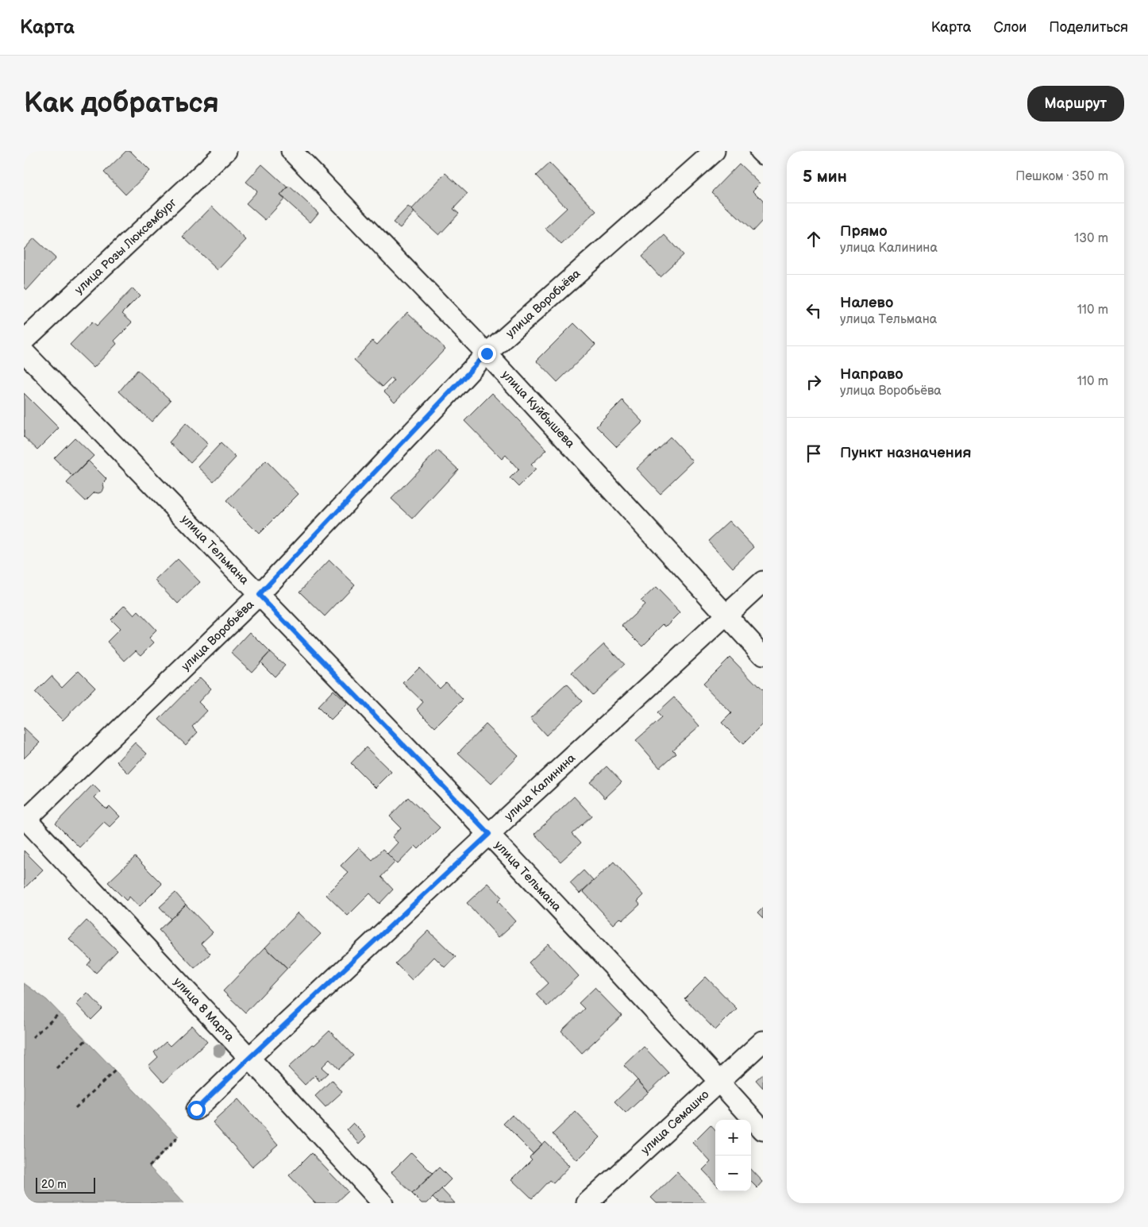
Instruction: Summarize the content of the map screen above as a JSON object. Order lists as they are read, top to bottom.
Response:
{
  "streets": {
    "street": [
      "улица Розы Люксембург",
      "улица Воробьёва",
      "улица Куйбышева",
      "улица Тельмана",
      "улица Калинина",
      "улица 8 Марта",
      "улица Семашко"
    ]
  },
  "crossings": [
    ["улица Воробьёва", "улица Куйбышева"],
    ["улица Воробьёва", "улица Тельмана"],
    ["улица Воробьёва", "улица 8 Марта"],
    ["улица Куйбышева", "улица Калинина"],
    ["улица Тельмана", "улица Калинина"],
    ["улица Тельмана", "улица Семашко"],
    ["улица Калинина", "улица 8 Марта"]
  ],
  "scale_bar": "20 m",
  "page": {
    "header": "Карта",
    "nav": ["Карта", "Слои", "Поделиться"],
    "buttons": "Маршрут",
    "title": "Как добраться",
    "heading": ["5 мин", "Пешком · 350 m"],
    "list": [
      ["Прямо", "улица Калинина", "130 m"],
      ["Налево", "улица Тельмана", "110 m"],
      ["Направо", "улица Воробьёва", "110 m"],
      "Пункт назначения"
    ],
    "map_buttons": ["+", "−"],
    "scale": "20 m"
  }
}
